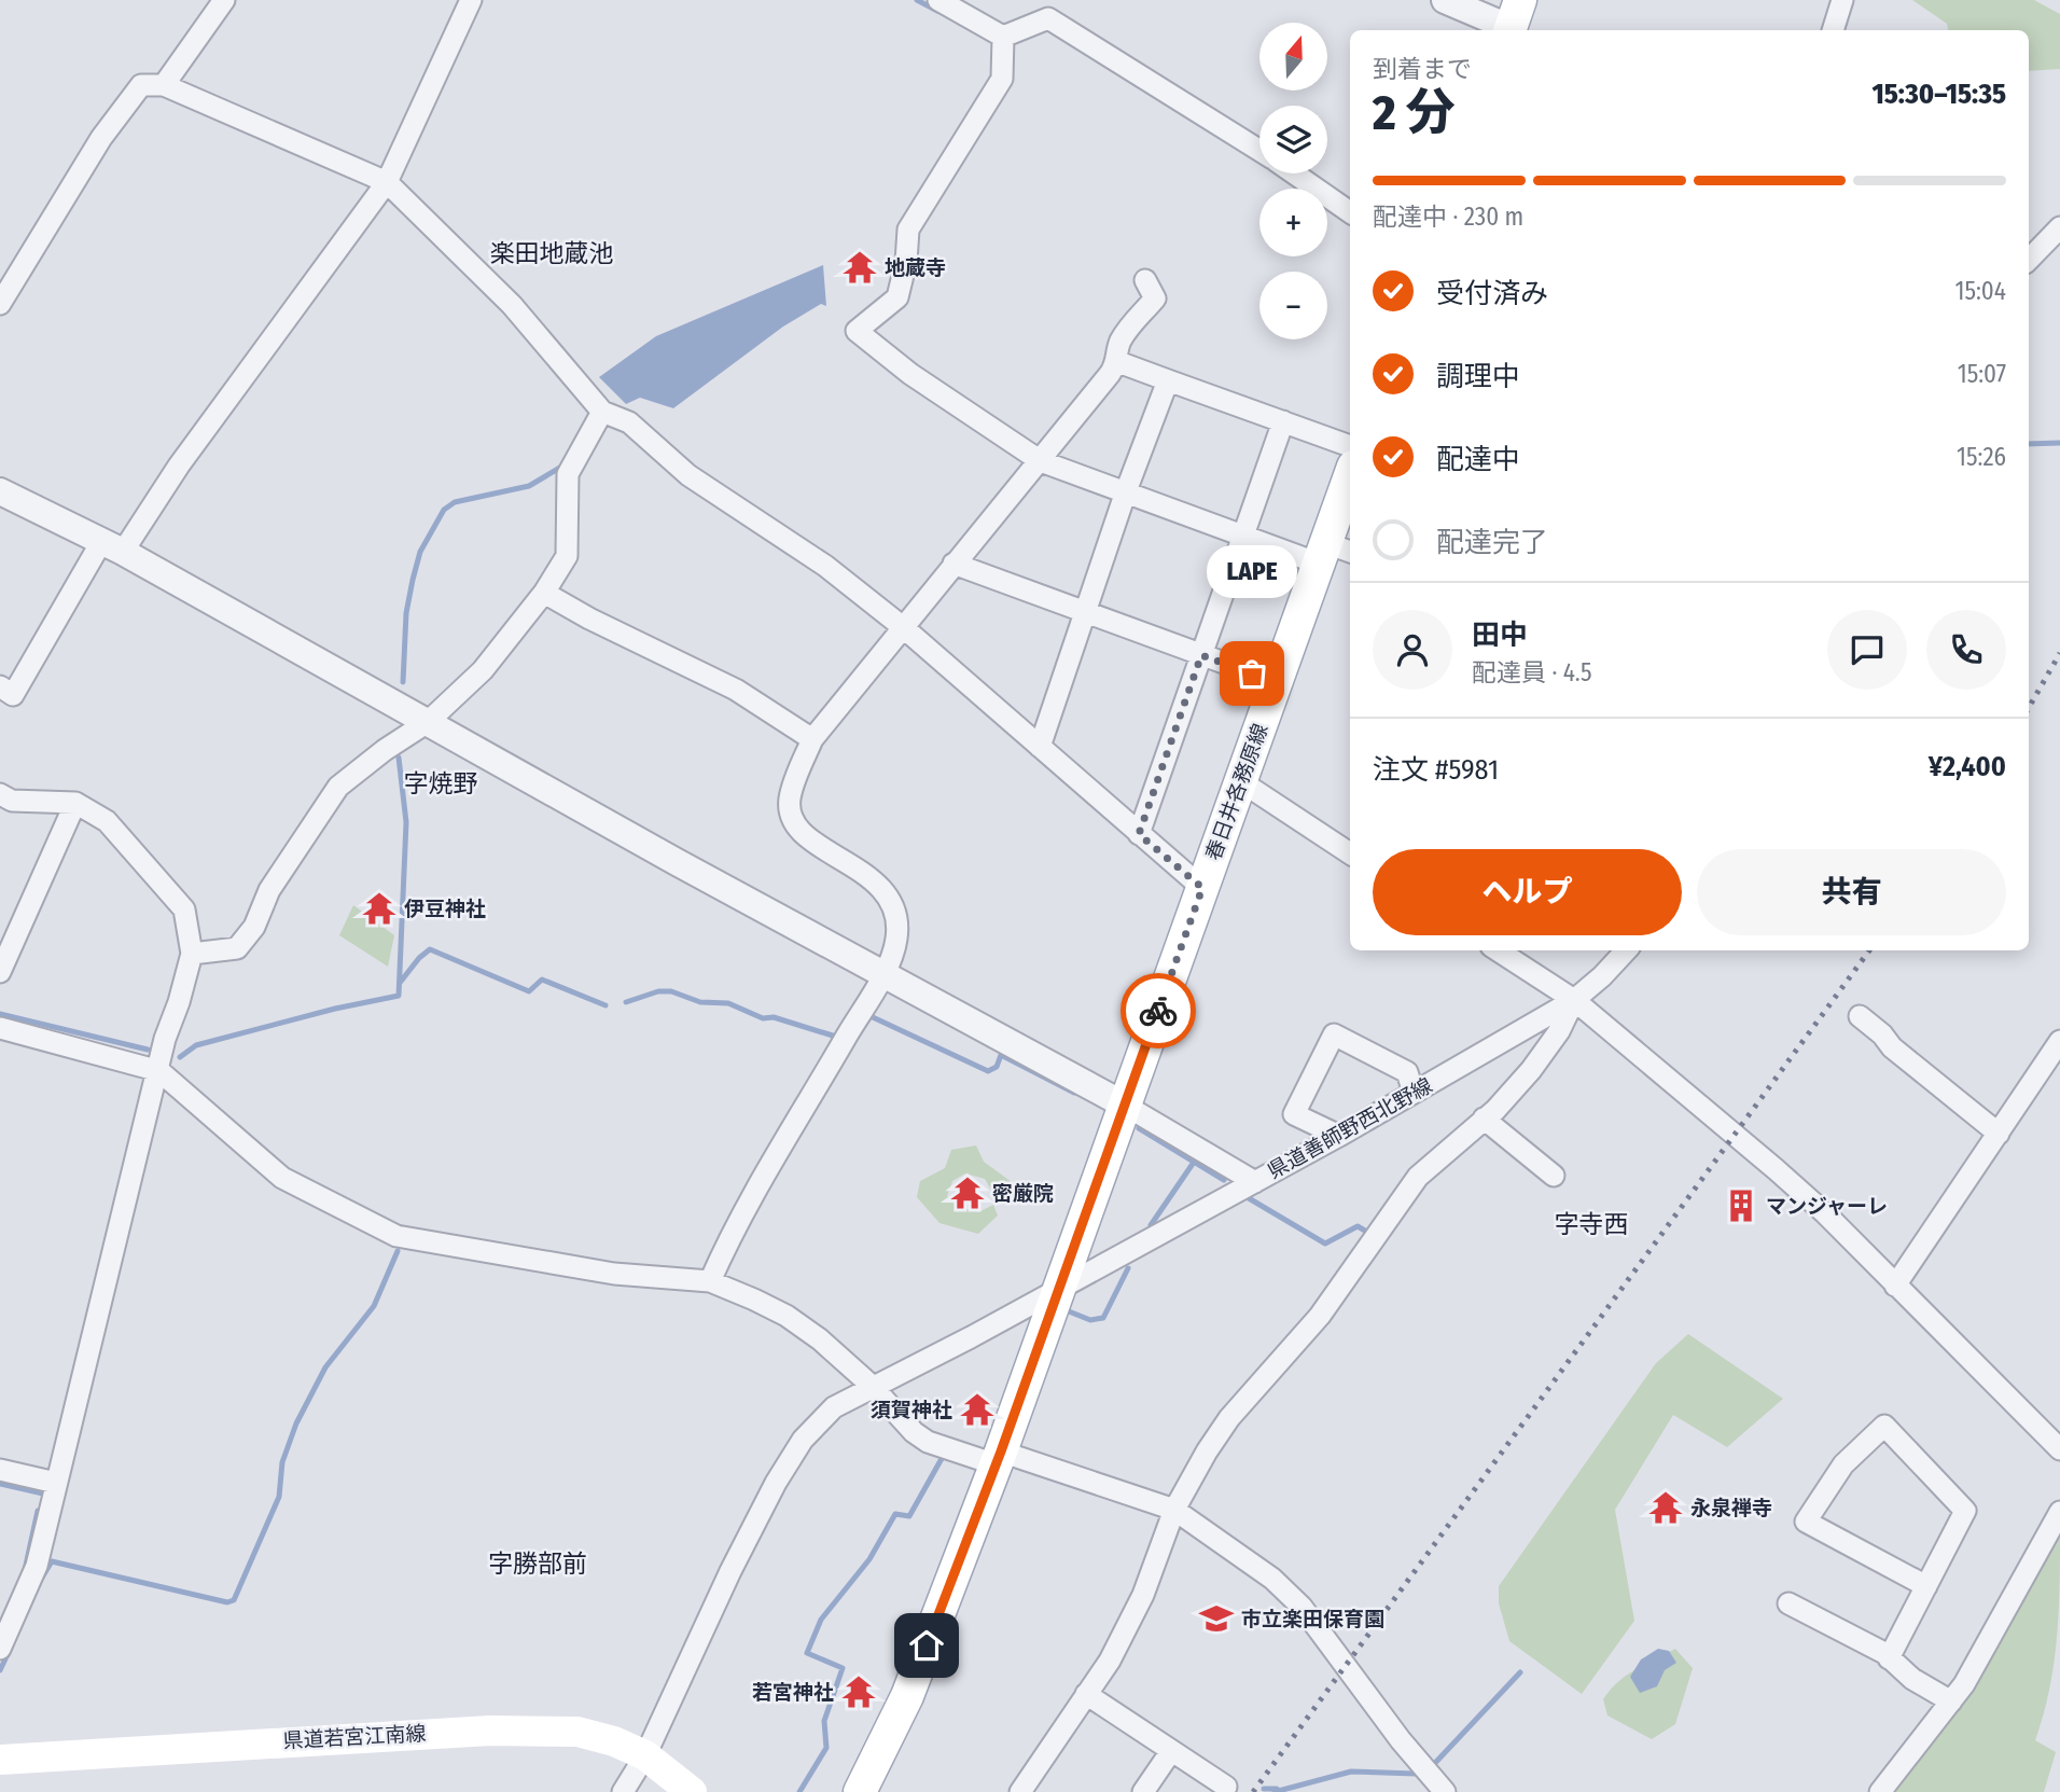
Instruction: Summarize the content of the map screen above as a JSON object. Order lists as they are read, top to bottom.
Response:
{
  "streets": {
    "main road": ["春日井各務原線", "県道若宮江南線"],
    "street": ["県道善師野西北野線"]
  },
  "crossings": [
    ["春日井各務原線", "県道善師野西北野線"],
    ["県道善師野西北野線", "県道若宮江南線"]
  ],
  "districts": [
    "楽田地蔵池",
    "字焼野",
    "字寺西",
    "字勝部前"
  ],
  "places": {
    "temple": [
      "地蔵寺",
      "伊豆神社",
      "密厳院",
      "須賀神社",
      "永泉禅寺",
      "若宮神社"
    ],
    "other": ["LAPE"],
    "building": ["マンジャーレ"],
    "school or university": ["市立楽田保育園"]
  },
  "north": "top",
  "page": {
    "map_buttons": ["+", "−"],
    "heading": ["2 分", "到着まで", "15:30–15:35"],
    "panel": [
      "田中",
      "配達員 · 4.5",
      "注文 #5981",
      "¥2,400"
    ],
    "bar": "配達中 · 230 m",
    "list": [
      ["受付済み", "15:04"],
      ["調理中", "15:07"],
      ["配達中", "15:26"],
      "配達完了"
    ],
    "bubble": "LAPE",
    "buttons": ["ヘルプ", "共有"]
  }
}
